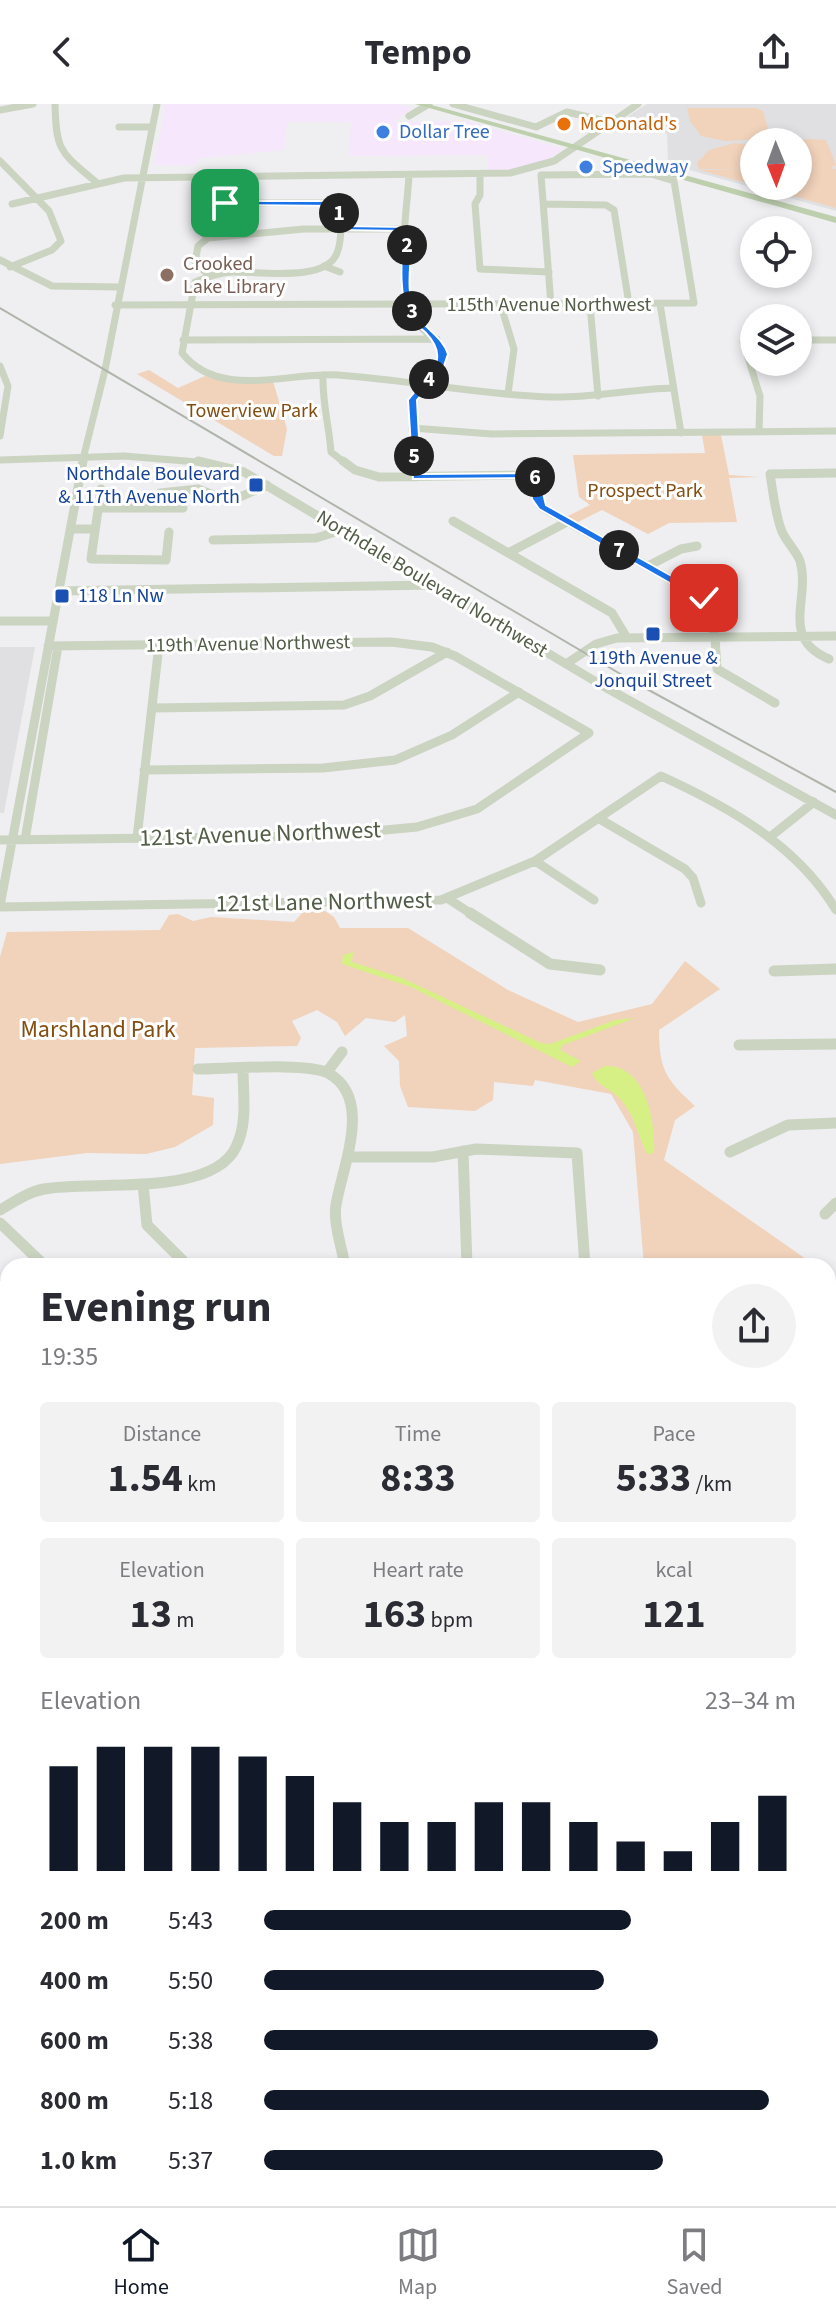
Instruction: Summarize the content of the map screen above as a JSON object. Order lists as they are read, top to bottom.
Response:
{
  "streets": {
    "street": [
      "115th Avenue Northwest",
      "Northdale Boulevard Northwest",
      "119th Avenue Northwest",
      "121st Avenue Northwest",
      "121st Lane Northwest"
    ]
  },
  "crossings": [
    ["119th Avenue Northwest", "121st Avenue Northwest"]
  ],
  "parks": ["Towerview Park", "Prospect Park", "Marshland Park"],
  "places": {
    "other": [
      "McDonald's",
      "Dollar Tree",
      "Speedway",
      "Crooked Lake Library"
    ],
    "transit": ["Northdale Boulevard & 117th Avenue North", "118 Ln Nw", "119th Avenue & Jonquil Street"]
  },
  "north": "bottom",
  "page": {
    "header": "Tempo",
    "pins": [
      "1",
      "2",
      "3",
      "4",
      "5",
      "6",
      "7"
    ],
    "heading": ["Evening run", "19:35"],
    "stats": [
      ["Distance", "1.54 km"],
      ["Time", "8:33"],
      ["Pace", "5:33 /km"],
      ["Elevation", "13 m"],
      ["Heart rate", "163 bpm"],
      ["kcal", "121"]
    ],
    "chart": ["Elevation", "23–34 m"],
    "list": [
      {
        "name": "200 m",
        "note": "5:43"
      },
      {
        "name": "400 m",
        "note": "5:50"
      },
      {
        "name": "600 m",
        "note": "5:38"
      },
      {
        "name": "800 m",
        "note": "5:18"
      },
      {
        "name": "1.0 km",
        "note": "5:37"
      }
    ],
    "tabs": ["Home", "Map", "Saved"]
  }
}
